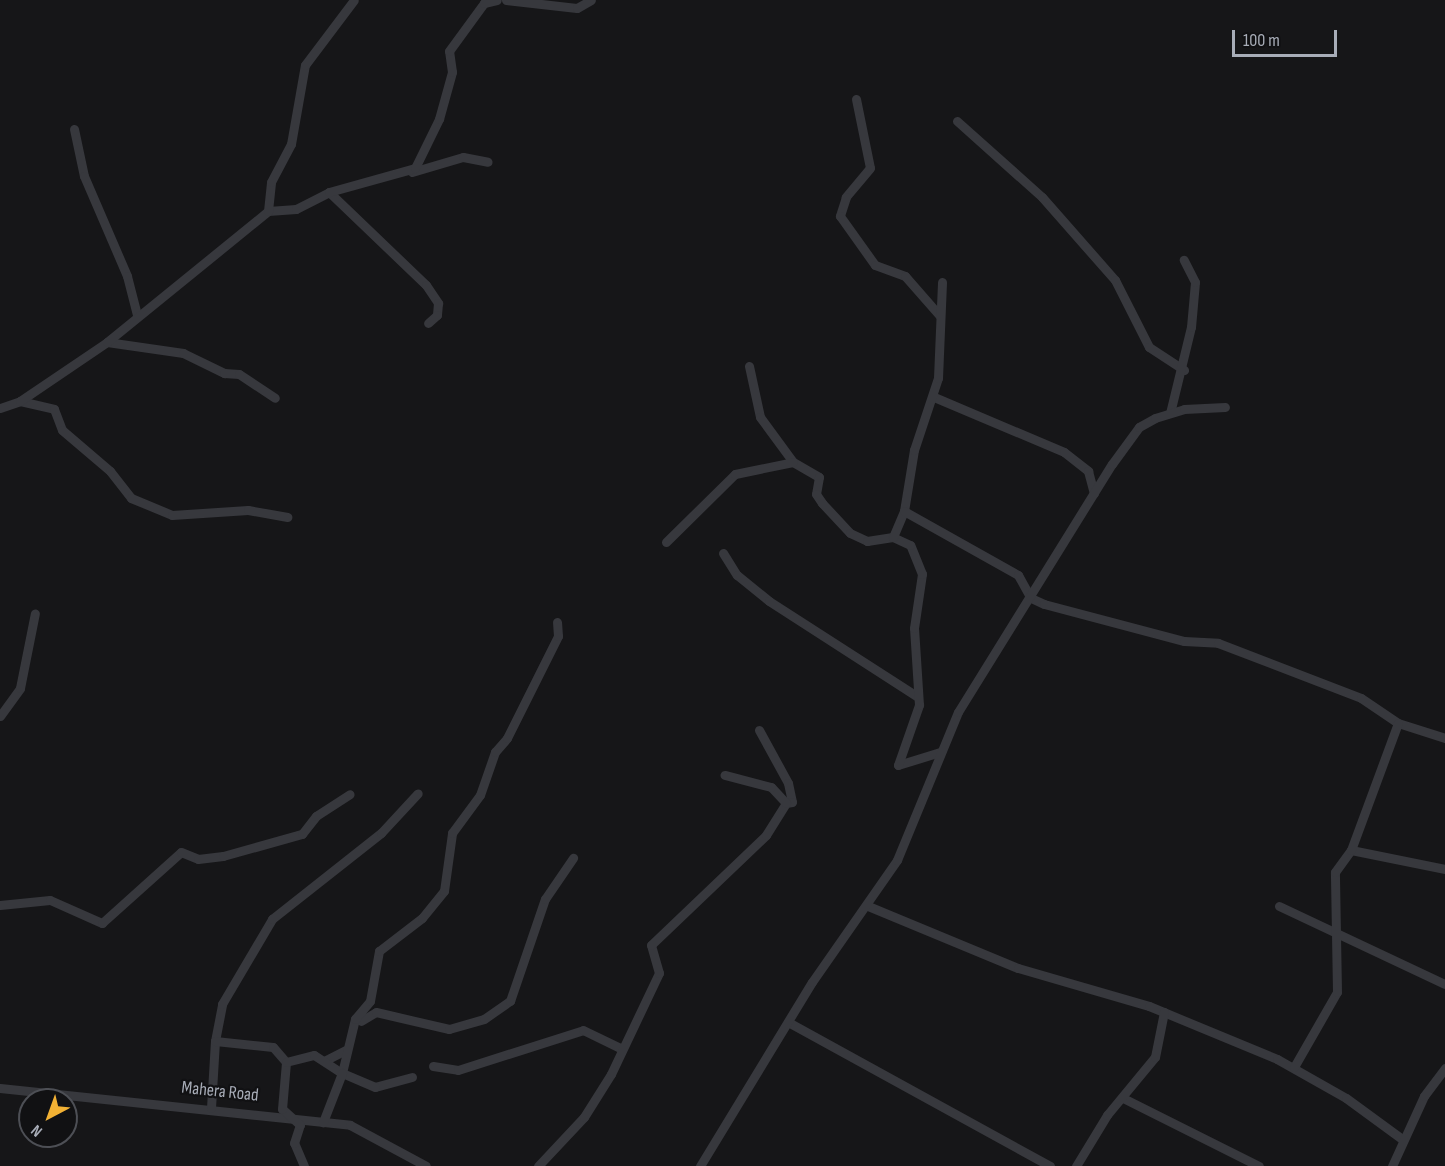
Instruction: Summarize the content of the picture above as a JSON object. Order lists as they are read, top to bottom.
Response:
{
  "streets": {
    "street": ["Mahera Road"]
  },
  "scale_bar": "100 m",
  "north": "bottom left"
}
